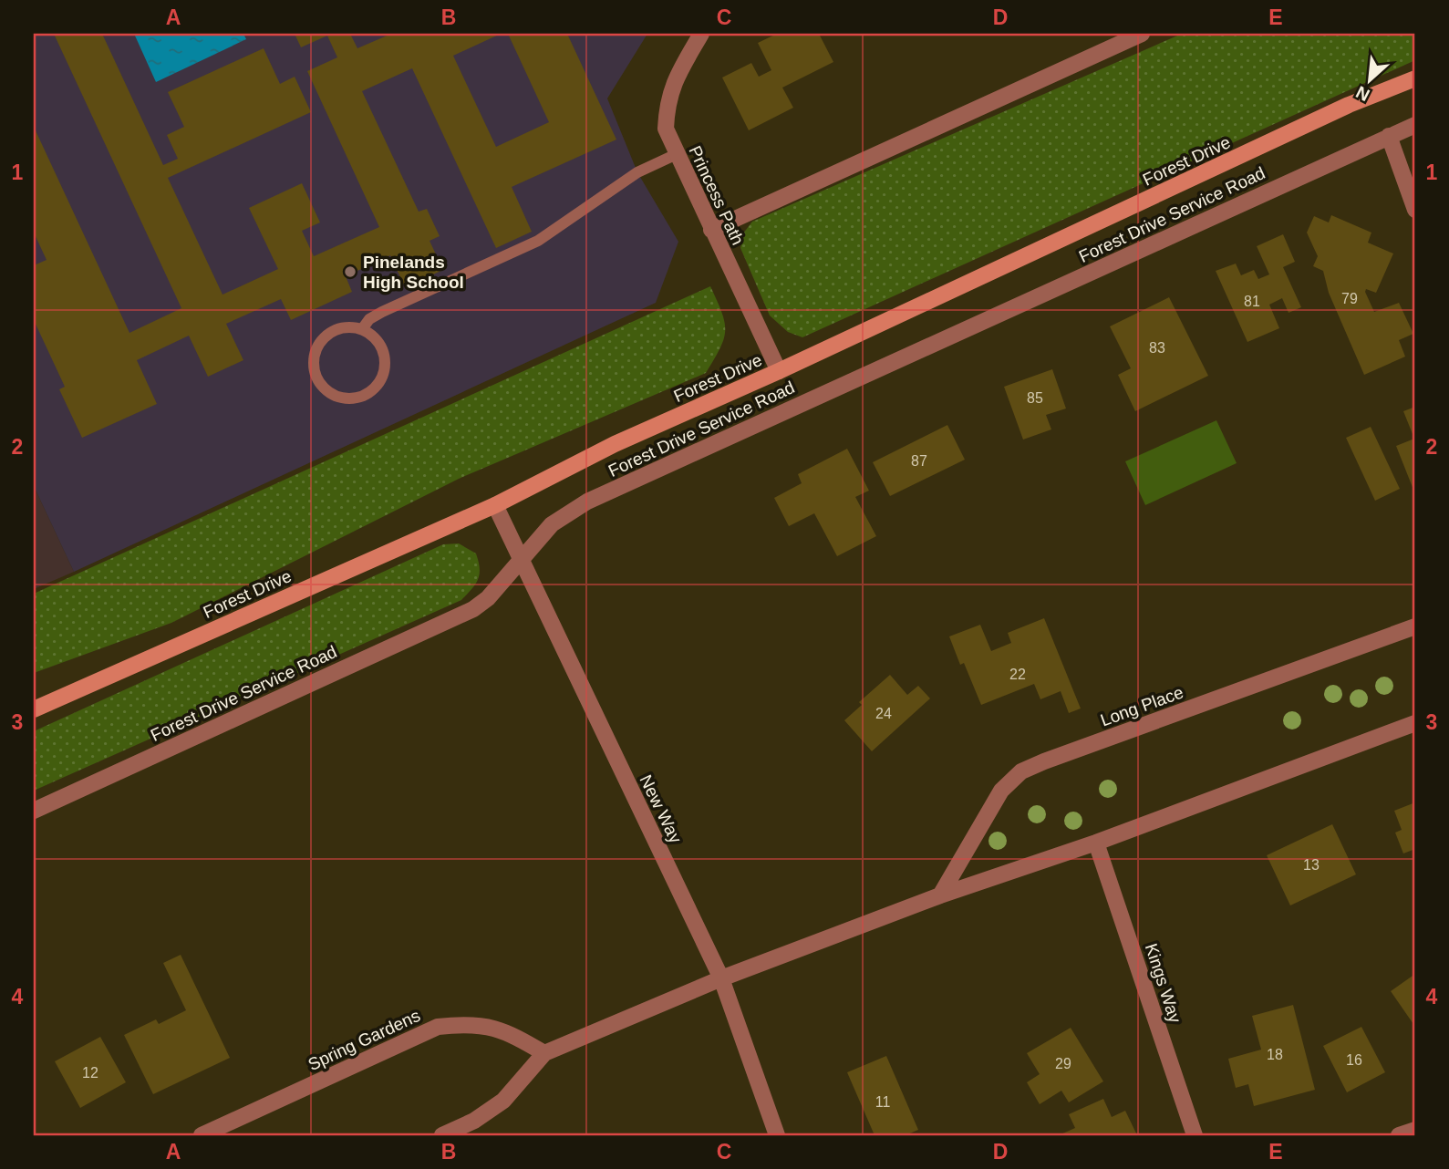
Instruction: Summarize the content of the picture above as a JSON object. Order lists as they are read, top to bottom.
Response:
{
  "streets": {
    "main road": ["Forest Drive"],
    "street": [
      "Princess Path",
      "Forest Drive Service Road",
      "Long Place",
      "New Way",
      "Kings Way",
      "Spring Gardens"
    ]
  },
  "crossings": [
    ["Forest Drive", "Princess Path"],
    ["Forest Drive", "New Way"],
    ["Forest Drive Service Road", "New Way"]
  ],
  "places": ["Pinelands High School"],
  "house_numbers": [
    "79",
    "81",
    "83",
    "85",
    "87",
    "22",
    "24",
    "13",
    "18",
    "16",
    "29",
    "12",
    "11"
  ],
  "north": "bottom left",
  "grid": {
    "columns": [
      "A",
      "B",
      "C",
      "D",
      "E"
    ],
    "rows": [
      "1",
      "2",
      "3",
      "4"
    ]
  }
}
